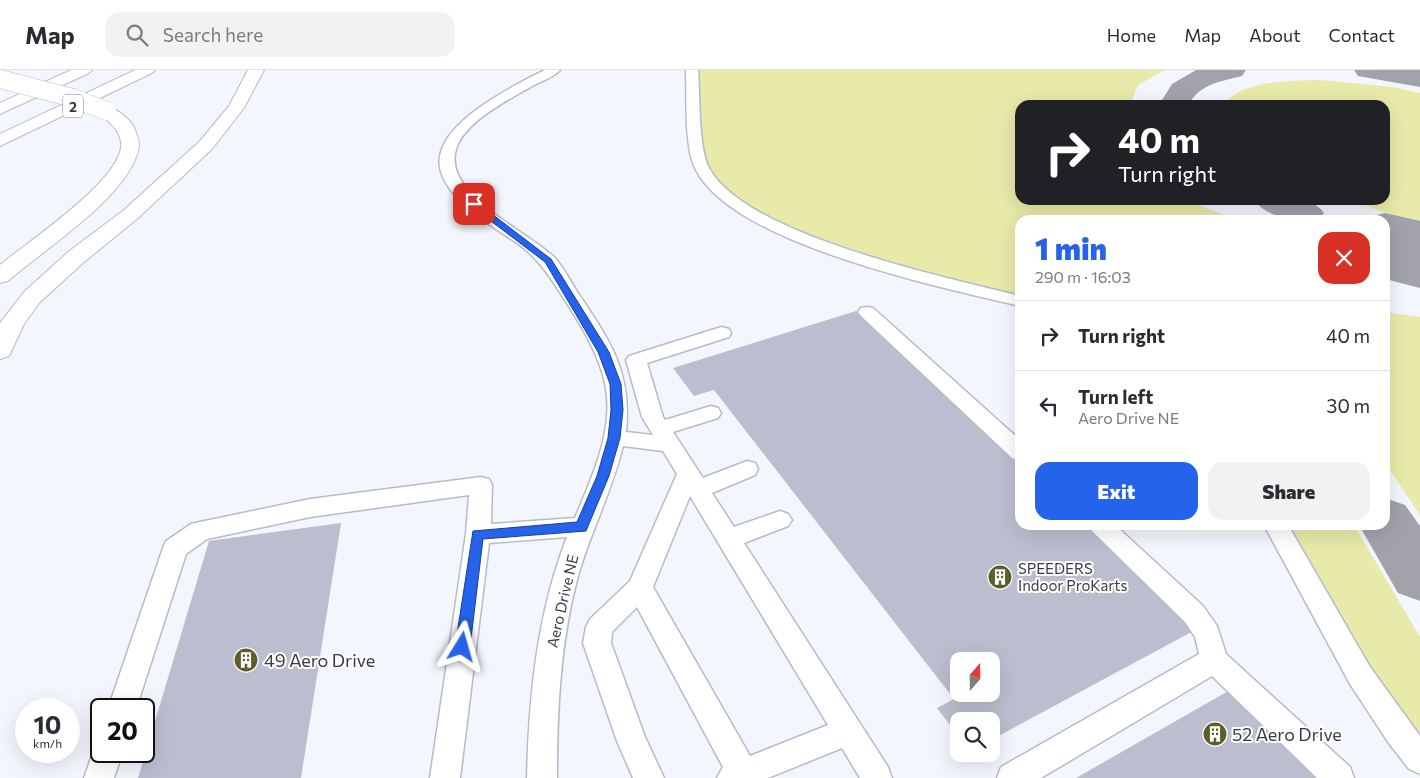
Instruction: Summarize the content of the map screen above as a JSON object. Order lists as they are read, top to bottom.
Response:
{
  "streets": {
    "highway": ["2"],
    "street": ["Aero Drive NE"]
  },
  "places": {
    "building": ["SPEEDERS Indoor ProKarts", "49 Aero Drive", "52 Aero Drive"]
  },
  "north": "top",
  "page": {
    "header": "Map",
    "search": "Search here",
    "nav": [
      "Home",
      "Map",
      "About",
      "Contact"
    ],
    "turn": ["40 m", "Turn right"],
    "heading": ["1 min", "290 m · 16:03"],
    "list": [
      {
        "name": "Turn right",
        "value": "40 m"
      },
      {
        "name": "Turn left",
        "note": "Aero Drive NE",
        "value": "30 m"
      }
    ],
    "buttons": ["Exit", "Share"],
    "speed": "10 km/h",
    "limit": "20"
  }
}
